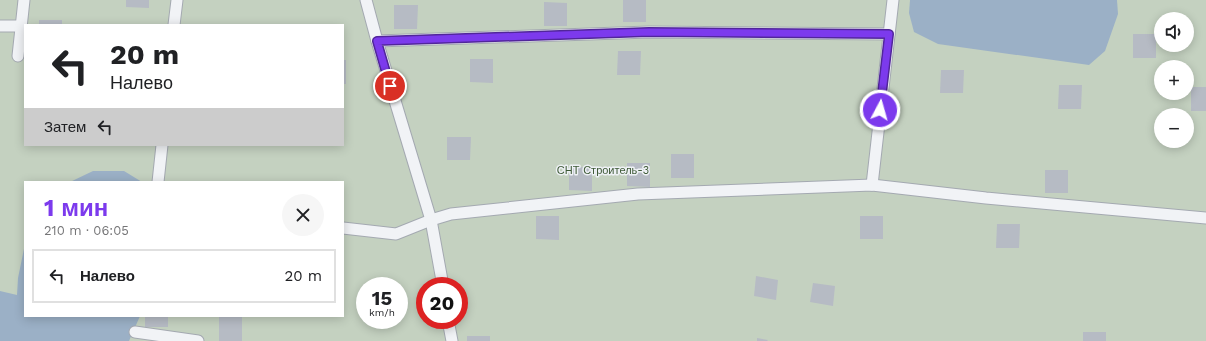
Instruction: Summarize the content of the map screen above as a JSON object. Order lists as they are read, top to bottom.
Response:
{
  "parks": ["СНТ Строитель-3"],
  "page": {
    "map_buttons": ["+", "−"],
    "turn": ["20 m", "Налево"],
    "then": "Затем",
    "heading": ["1 мин", "210 m · 06:05"],
    "list": [
      {
        "name": "Налево",
        "value": "20 m"
      }
    ],
    "speed": "15 km/h",
    "limit": "20"
  }
}
